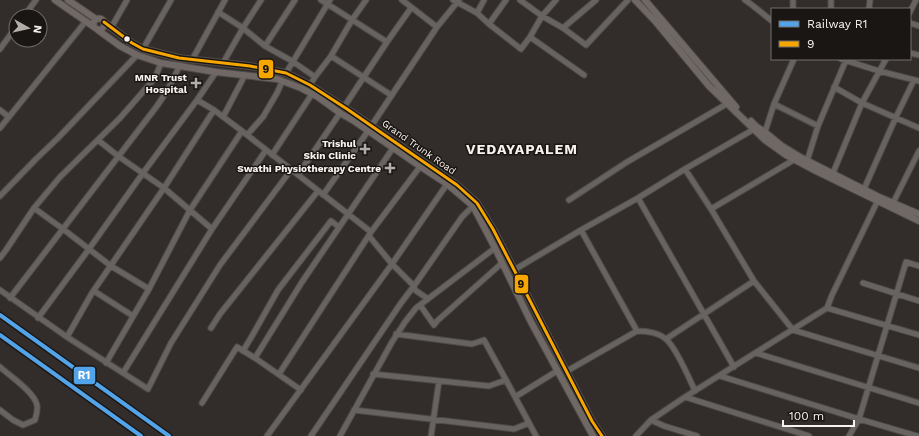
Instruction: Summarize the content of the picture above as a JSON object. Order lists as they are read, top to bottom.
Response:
{
  "streets": {
    "main road": ["Grand Trunk Road"]
  },
  "districts": ["VEDAYAPALEM"],
  "places": {
    "health": ["MNR Trust Hospital", "Trishul Skin Clinic", "Swathi Physiotherapy Centre"]
  },
  "lines": ["transit line 9", "rail line R1"],
  "legend": ["Railway R1", "9"],
  "scale_bar": "100 m",
  "north": "right"
}
